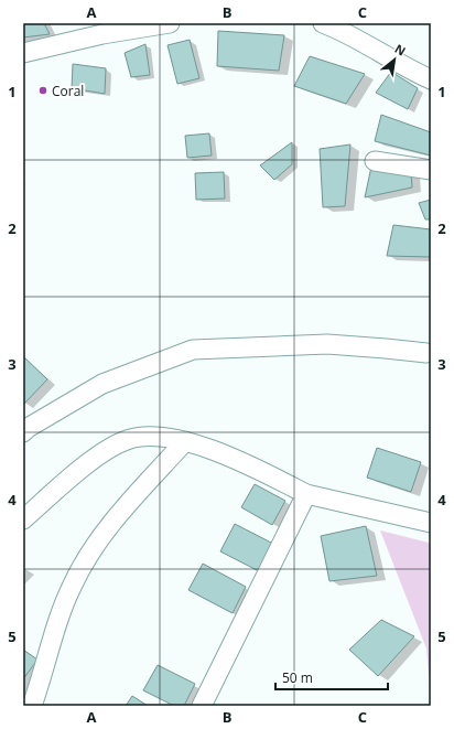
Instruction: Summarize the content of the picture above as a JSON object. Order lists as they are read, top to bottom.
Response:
{
  "places": ["Coral"],
  "scale_bar": "50 m",
  "north": "top right",
  "grid": {
    "columns": ["A", "B", "C"],
    "rows": [
      "1",
      "2",
      "3",
      "4",
      "5"
    ]
  }
}
